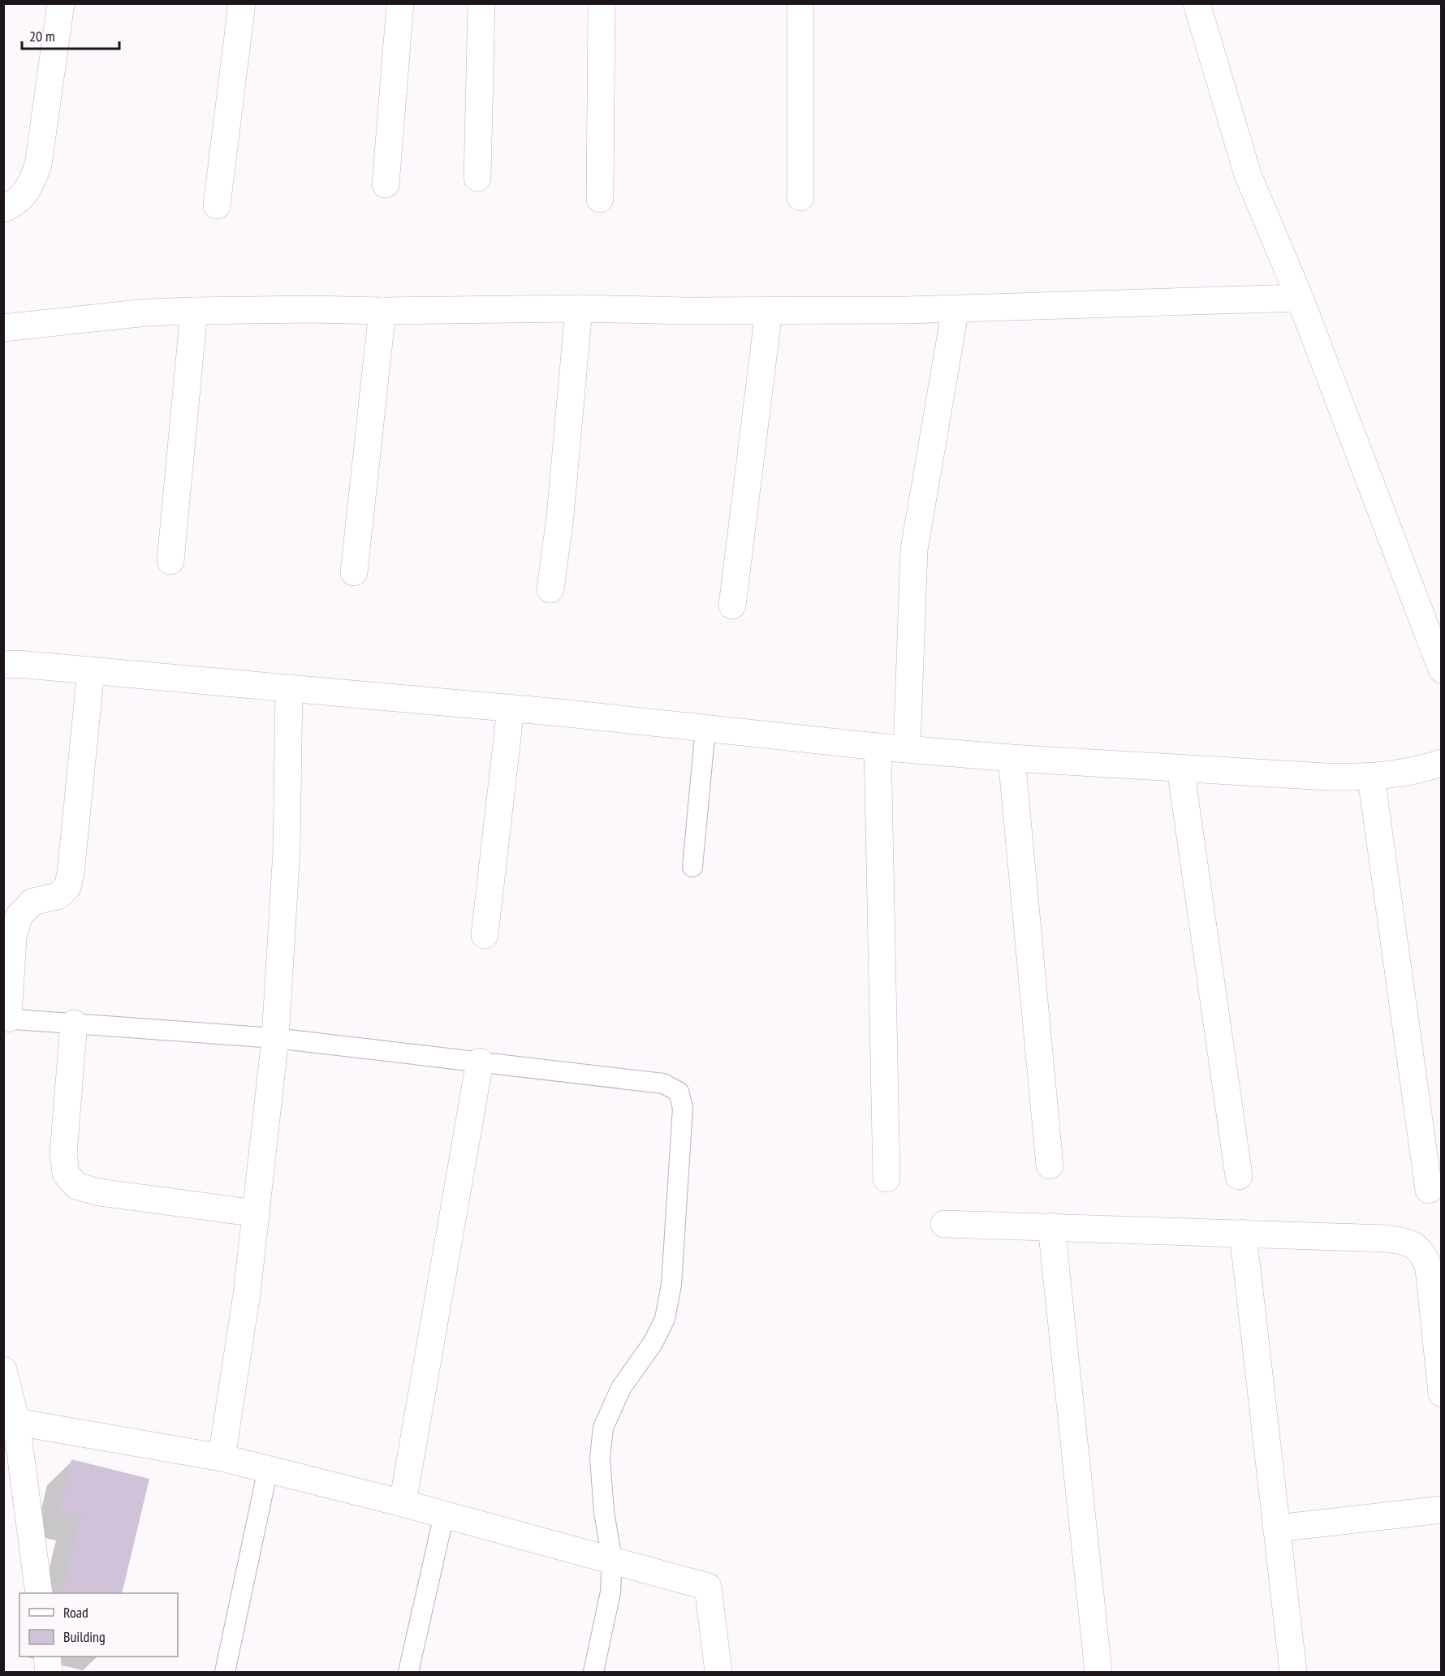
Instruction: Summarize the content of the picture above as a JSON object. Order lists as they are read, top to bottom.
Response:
{
  "legend": ["Road", "Building"],
  "scale_bar": "20 m"
}
